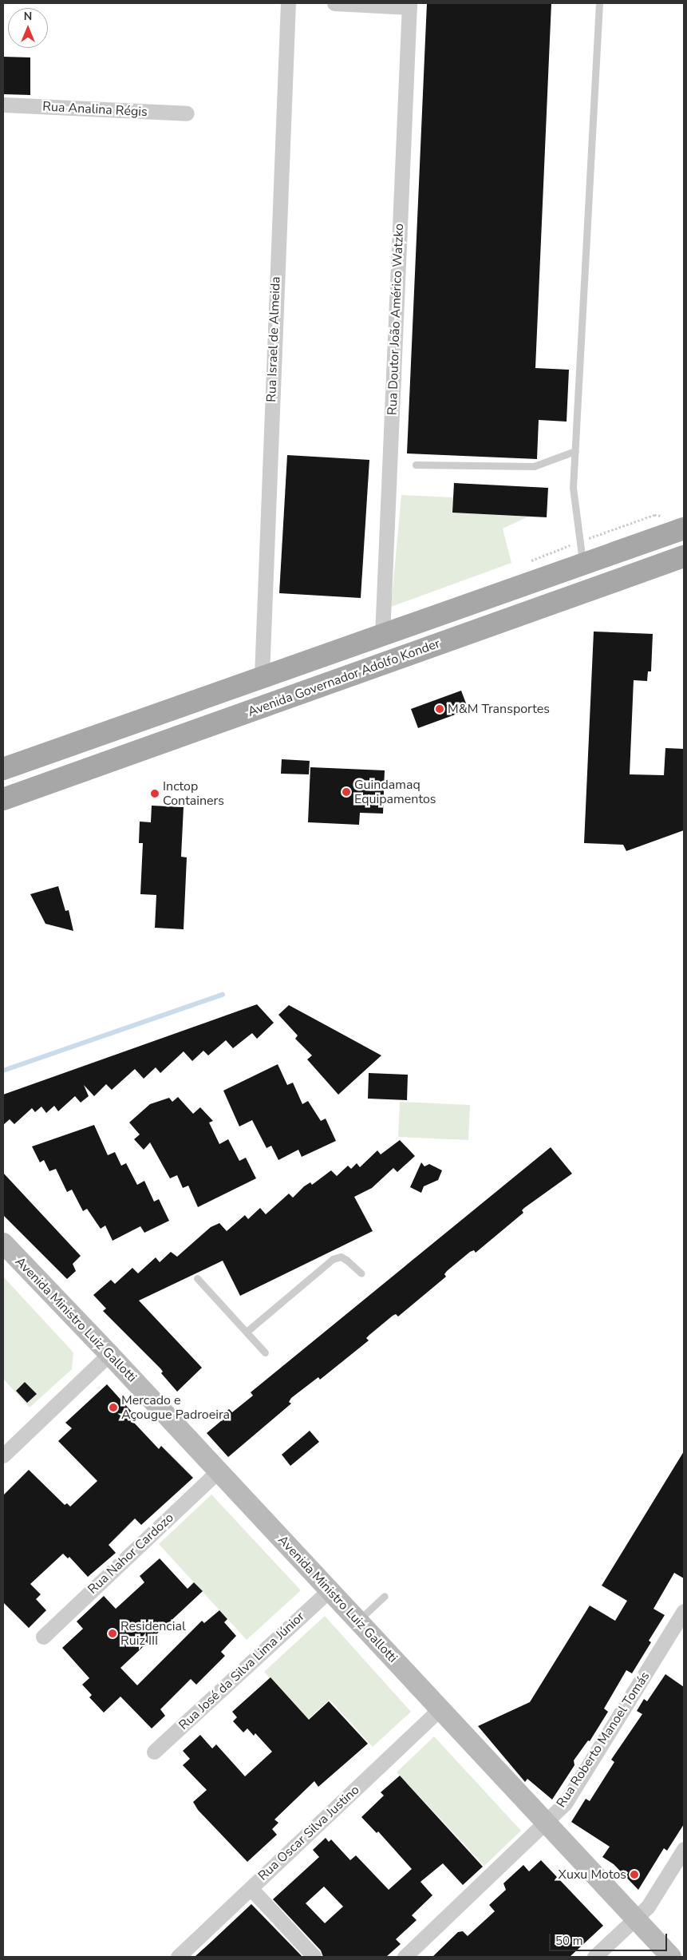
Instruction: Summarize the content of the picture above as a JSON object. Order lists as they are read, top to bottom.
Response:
{
  "streets": {
    "main road": ["Avenida Governador Adolfo Konder"],
    "street": [
      "Rua Analina Régis",
      "Rua Doutor João Américo Watzko",
      "Rua Israel de Almeida",
      "Avenida Ministro Luiz Gallotti",
      "Rua Nahor Cardozo",
      "Rua José da Silva Lima Júnior",
      "Rua Roberto Manoel Tomás",
      "Rua Oscar Silva Justino"
    ]
  },
  "crossings": [
    ["Rua Doutor João Américo Watzko", "Avenida Governador Adolfo Konder"],
    ["Rua Israel de Almeida", "Avenida Governador Adolfo Konder"],
    ["Avenida Ministro Luiz Gallotti", "Rua Nahor Cardozo"],
    ["Avenida Ministro Luiz Gallotti", "Rua José da Silva Lima Júnior"],
    ["Avenida Ministro Luiz Gallotti", "Rua Roberto Manoel Tomás"],
    ["Avenida Ministro Luiz Gallotti", "Rua Oscar Silva Justino"]
  ],
  "places": [
    "M&M Transportes",
    "Guindamaq Equipamentos",
    "Inctop Containers",
    "Mercado e Açougue Padroeira",
    "Residencial Ruiz III",
    "Xuxu Motos"
  ],
  "scale_bar": "50 m",
  "north": "top"
}
